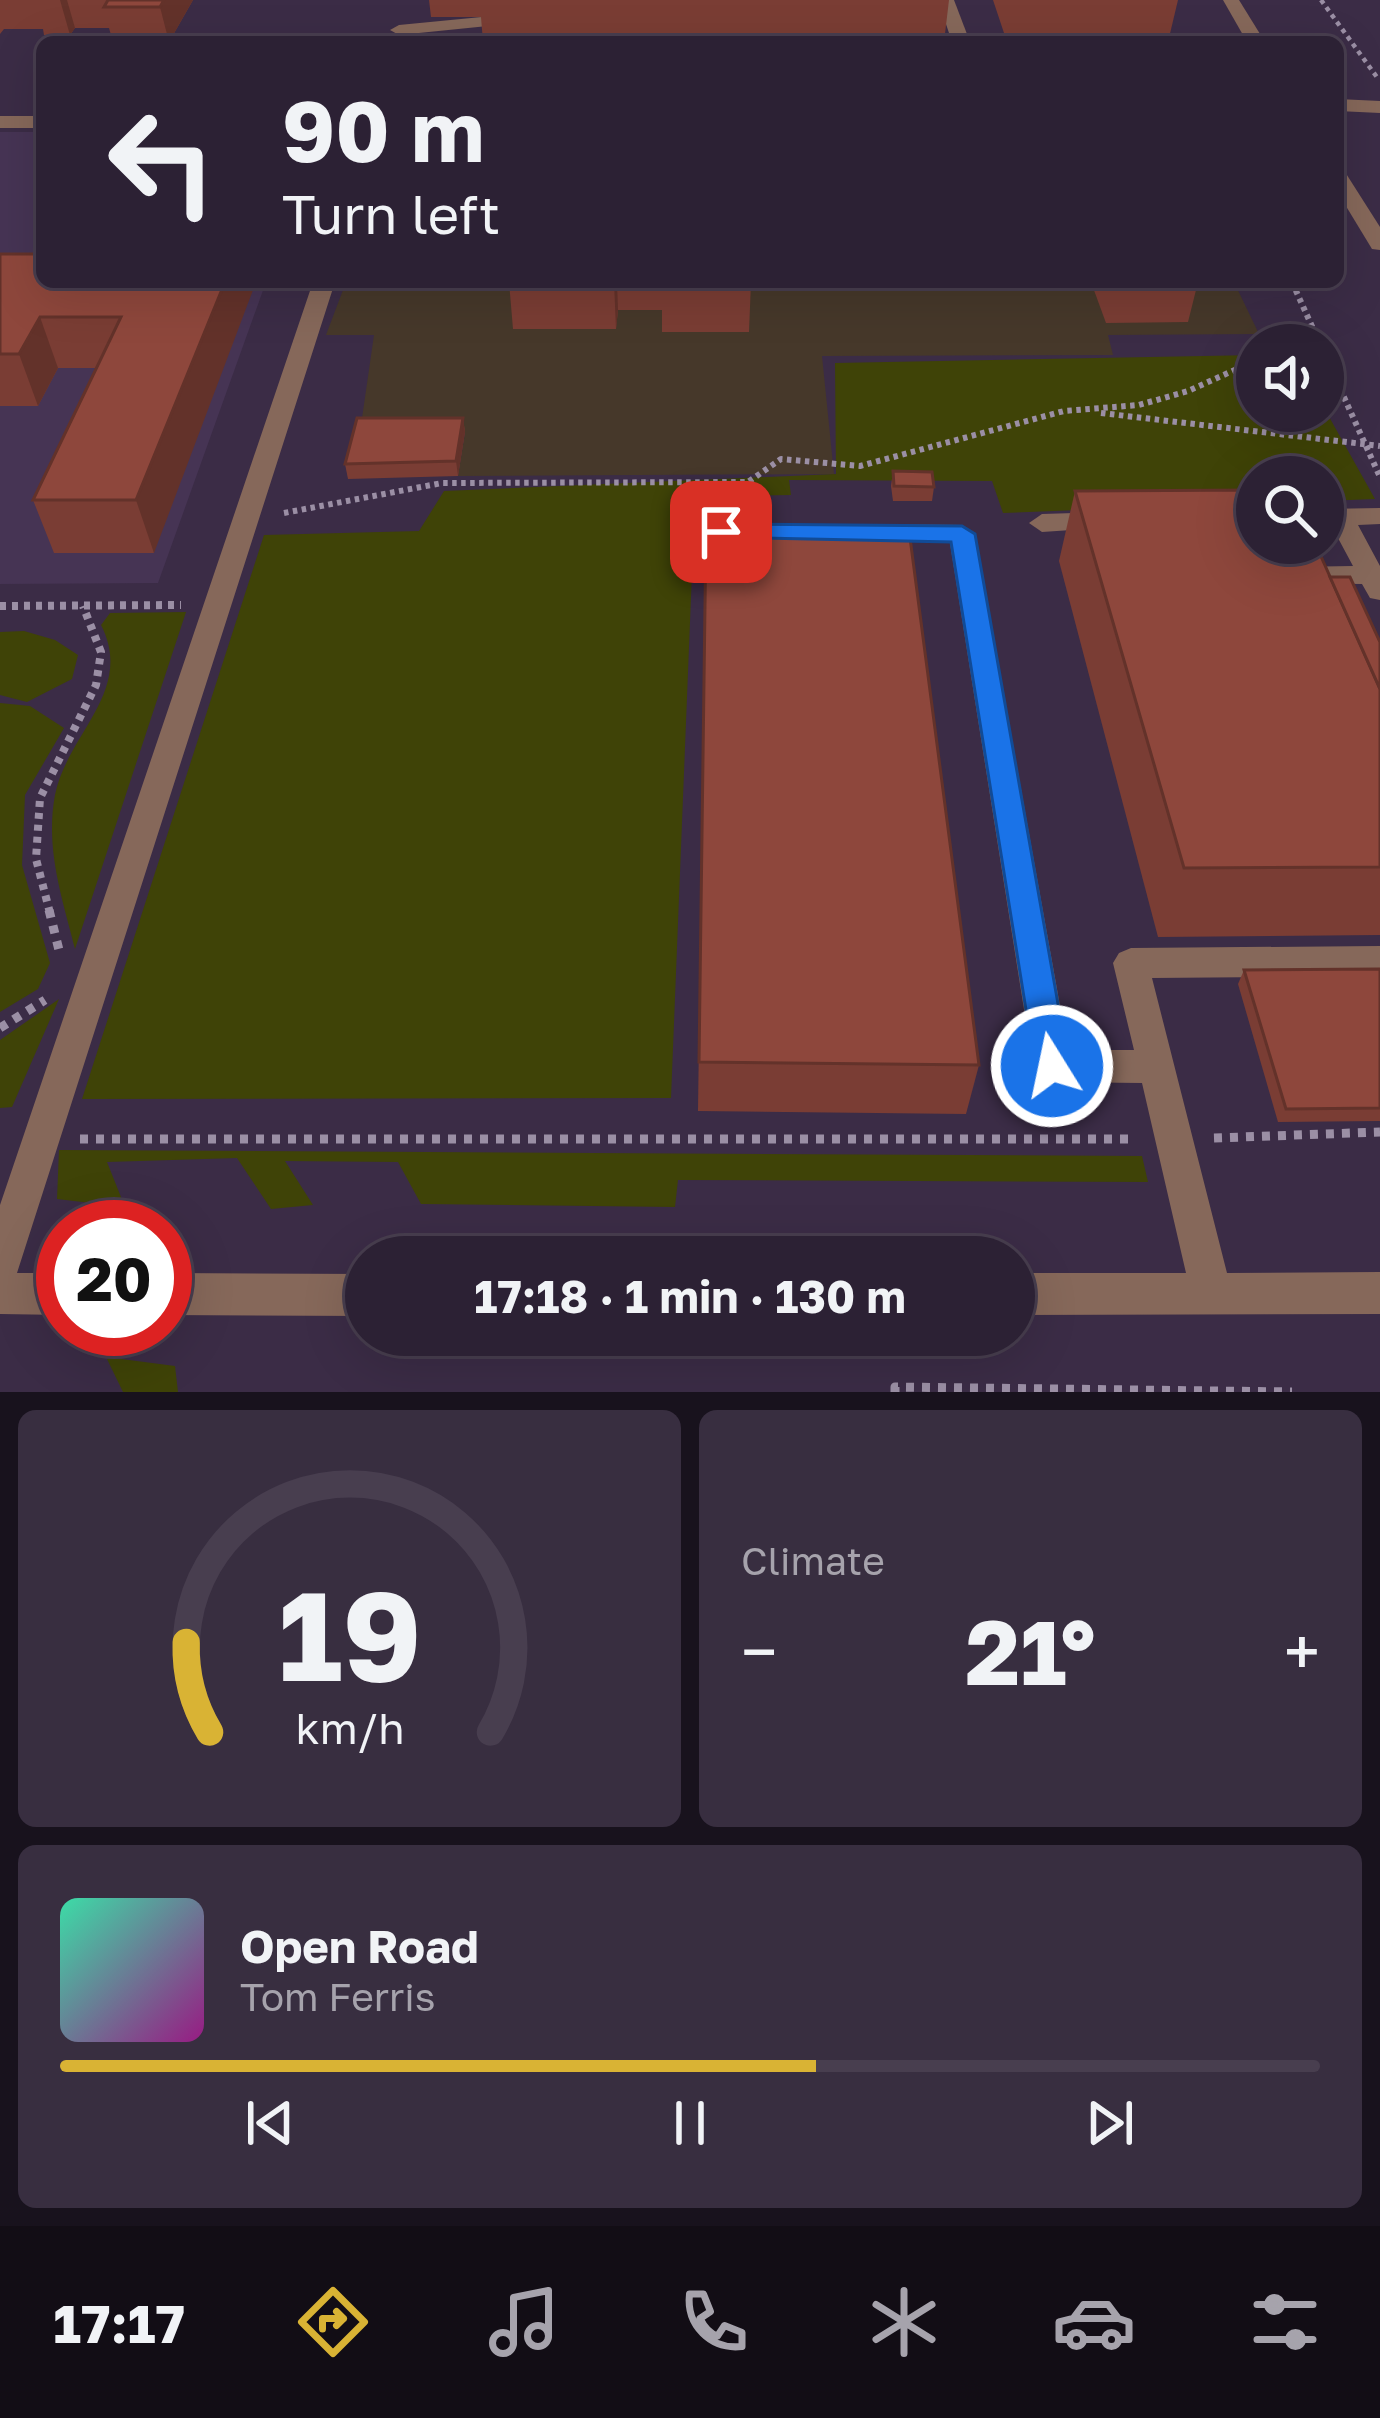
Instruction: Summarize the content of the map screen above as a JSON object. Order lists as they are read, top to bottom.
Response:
{
  "page": {
    "turn": ["90 m", "Turn left"],
    "limit": "20",
    "trip": "17:18 · 1 min · 130 m",
    "tile": "Climate",
    "heat": ["−", "21°", "+"],
    "song": ["Open Road", "Tom Ferris"],
    "tabs": "17:17",
    "gauge": ["19", "km/h"]
  }
}
